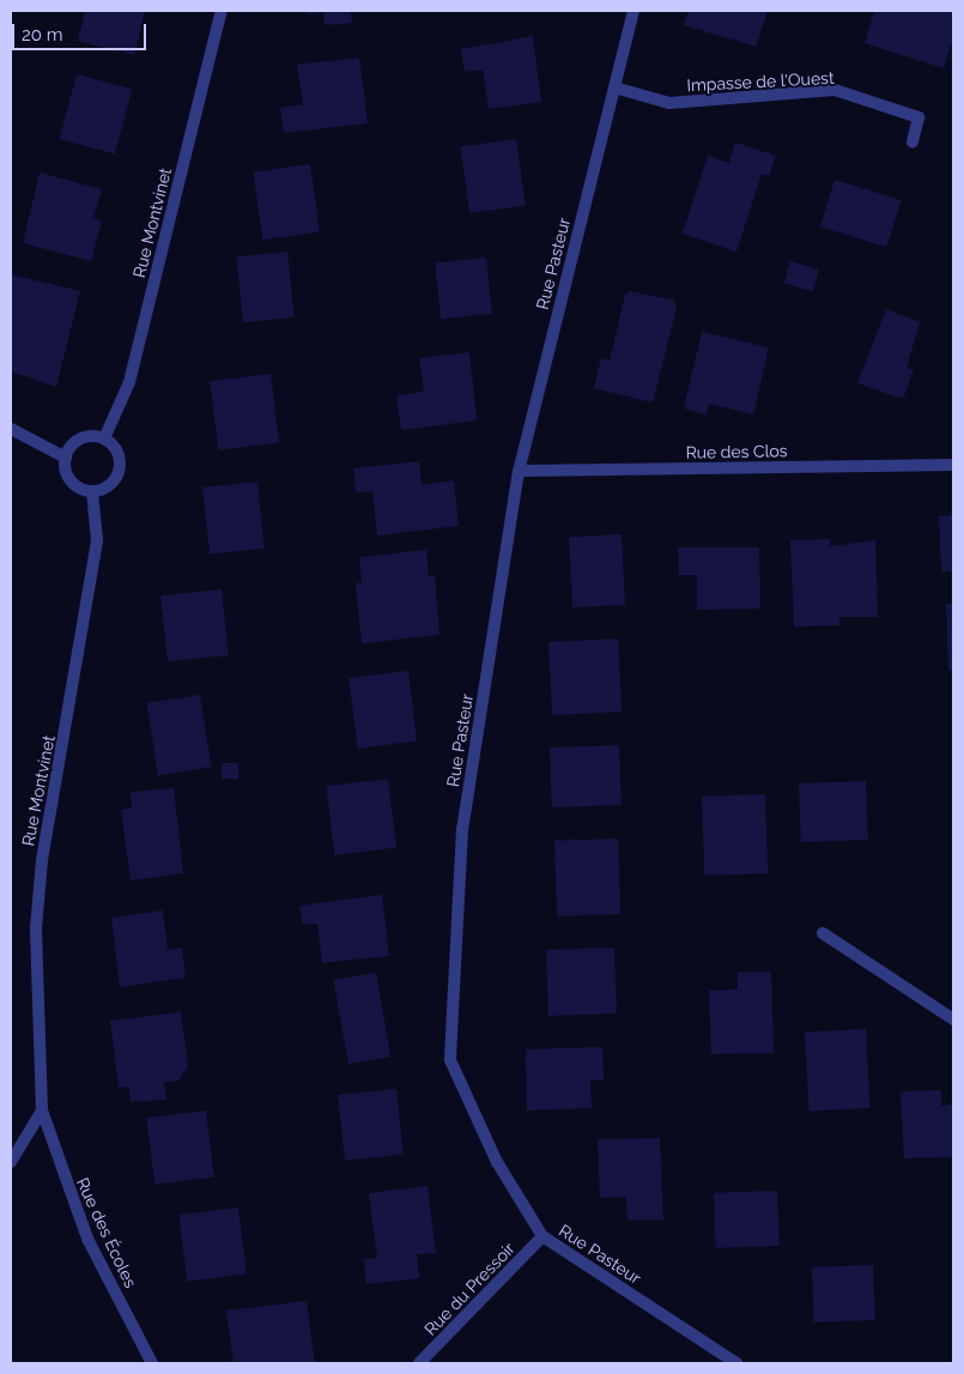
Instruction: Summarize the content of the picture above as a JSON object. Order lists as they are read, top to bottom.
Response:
{
  "streets": {
    "street": [
      "Impasse de l'Ouest",
      "Rue Montvinet",
      "Rue Pasteur",
      "Rue des Clos",
      "Rue des Écoles",
      "Rue du Pressoir"
    ]
  },
  "crossings": [
    ["Impasse de l'Ouest", "Rue Pasteur"],
    ["Rue Montvinet", "Rue des Écoles"],
    ["Rue Pasteur", "Rue des Clos"],
    ["Rue Pasteur", "Rue du Pressoir"]
  ],
  "scale_bar": "20 m"
}
